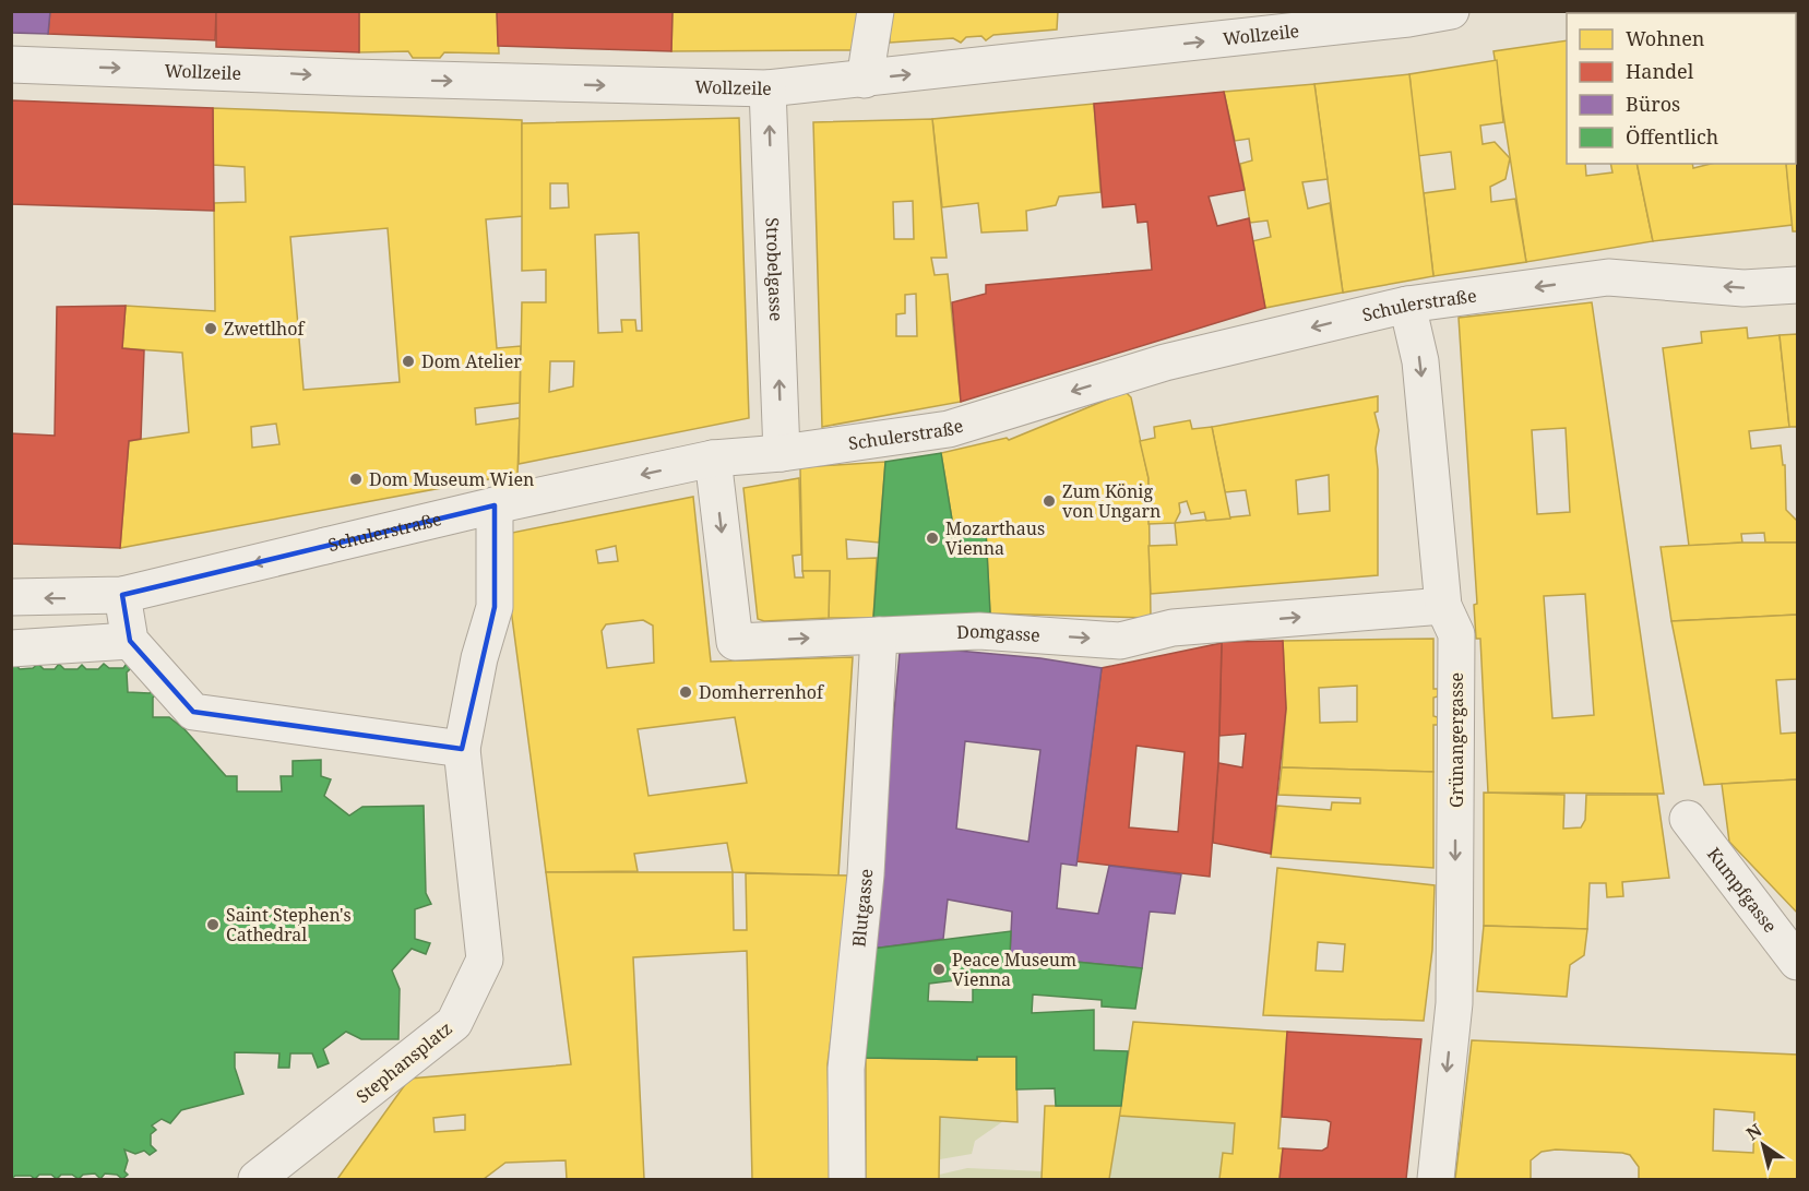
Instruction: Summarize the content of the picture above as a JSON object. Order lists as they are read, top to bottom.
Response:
{
  "streets": {
    "street": [
      "Wollzeile",
      "Strobelgasse",
      "Schulerstraße",
      "Domgasse",
      "Grünangergasse",
      "Kumpfgasse",
      "Blutgasse",
      "Stephansplatz"
    ]
  },
  "crossings": [
    ["Wollzeile", "Strobelgasse"],
    ["Strobelgasse", "Schulerstraße"],
    ["Schulerstraße", "Domgasse"],
    ["Schulerstraße", "Grünangergasse"],
    ["Schulerstraße", "Stephansplatz"],
    ["Domgasse", "Grünangergasse"],
    ["Domgasse", "Blutgasse"]
  ],
  "one_way": [
    "Wollzeile",
    "Strobelgasse",
    "Schulerstraße",
    "Domgasse",
    "Grünangergasse"
  ],
  "places": [
    "Zwettlhof",
    "Dom Atelier",
    "Dom Museum Wien",
    "Zum König von Ungarn",
    "Mozarthaus Vienna",
    "Domherrenhof",
    "Saint Stephen's Cathedral",
    "Peace Museum Vienna"
  ],
  "legend": [
    "Wohnen",
    "Handel",
    "Büros",
    "Öffentlich"
  ],
  "north": "top left"
}
